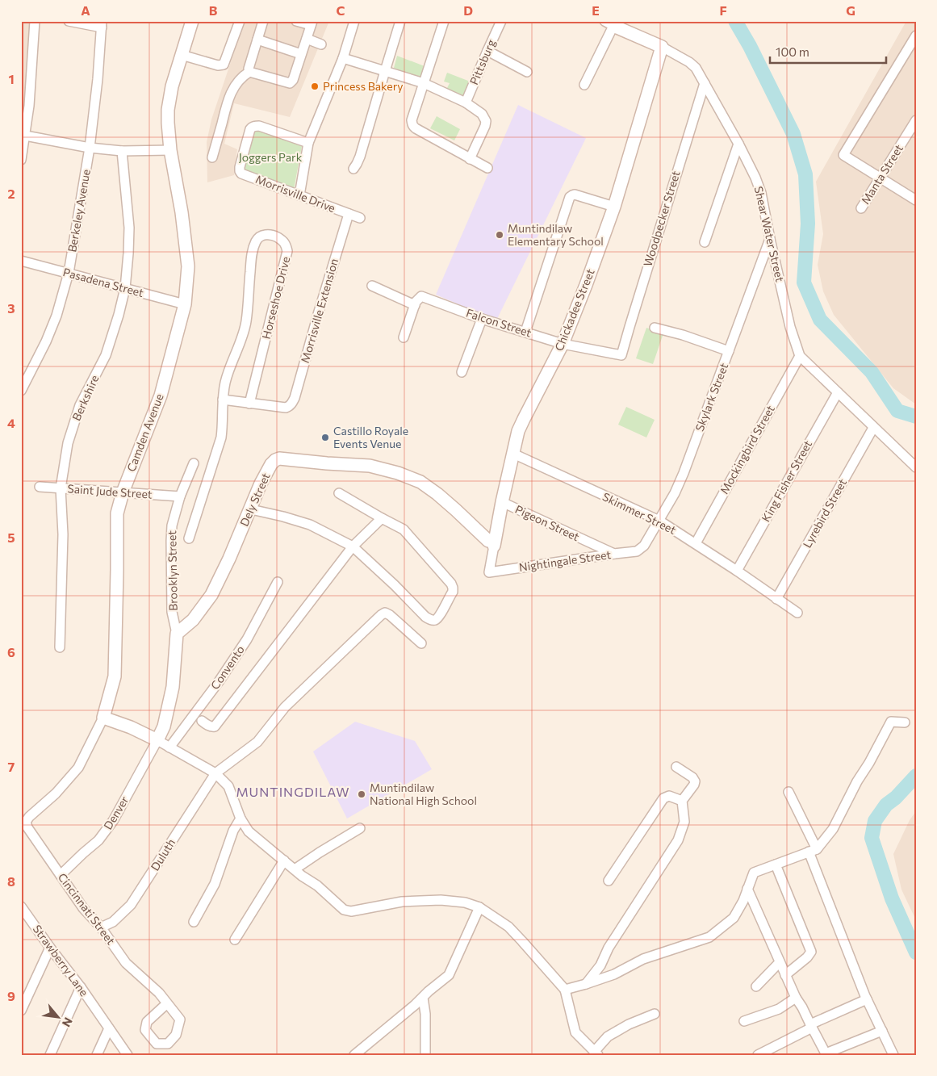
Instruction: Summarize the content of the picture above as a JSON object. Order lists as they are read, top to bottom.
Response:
{
  "streets": {
    "street": [
      "Pittsburg",
      "Manta Street",
      "Morrisville Drive",
      "Berkeley Avenue",
      "Woodpecker Street",
      "Shear Water Street",
      "Pasadena Street",
      "Horseshoe Drive",
      "Chickadee Street",
      "Morrisville Extension",
      "Falcon Street",
      "Skylark Street",
      "Berkshire",
      "Camden Avenue",
      "Mockingbird Street",
      "King Fisher Street",
      "Saint Jude Street",
      "Dely Street",
      "Skimmer Street",
      "Lyrebird Street",
      "Pigeon Street",
      "Nightingale Street",
      "Brooklyn Street",
      "Convento",
      "Denver",
      "Duluth",
      "Cincinnati Street",
      "Strawberry Lane"
    ]
  },
  "crossings": [
    ["Morrisville Drive", "Morrisville Extension"],
    ["Berkeley Avenue", "Pasadena Street"],
    ["Woodpecker Street", "Shear Water Street"],
    ["Woodpecker Street", "Falcon Street"],
    ["Shear Water Street", "Chickadee Street"],
    ["Shear Water Street", "Skylark Street"],
    ["Shear Water Street", "Mockingbird Street"],
    ["Shear Water Street", "King Fisher Street"],
    ["Shear Water Street", "Lyrebird Street"],
    ["Pasadena Street", "Berkshire"],
    ["Pasadena Street", "Camden Avenue"],
    ["Horseshoe Drive", "Morrisville Extension"],
    ["Chickadee Street", "Falcon Street"],
    ["Chickadee Street", "Dely Street"],
    ["Chickadee Street", "Skimmer Street"],
    ["Chickadee Street", "Pigeon Street"],
    ["Chickadee Street", "Nightingale Street"],
    ["Skylark Street", "Skimmer Street"],
    ["Skylark Street", "Nightingale Street"],
    ["Berkshire", "Saint Jude Street"],
    ["Camden Avenue", "Saint Jude Street"],
    ["Camden Avenue", "Cincinnati Street"],
    ["Mockingbird Street", "Skimmer Street"],
    ["King Fisher Street", "Skimmer Street"],
    ["Saint Jude Street", "Brooklyn Street"],
    ["Dely Street", "Brooklyn Street"],
    ["Skimmer Street", "Lyrebird Street"],
    ["Pigeon Street", "Nightingale Street"],
    ["Denver", "Cincinnati Street"],
    ["Duluth", "Cincinnati Street"]
  ],
  "districts": ["MUNTINGDILAW"],
  "parks": ["Joggers Park"],
  "places": [
    "Princess Bakery",
    "Muntindilaw Elementary School",
    "Castillo Royale Events Venue",
    "Muntindilaw National High School"
  ],
  "scale_bar": "100 m",
  "north": "bottom right",
  "grid": {
    "columns": [
      "A",
      "B",
      "C",
      "D",
      "E",
      "F",
      "G"
    ],
    "rows": [
      "1",
      "2",
      "3",
      "4",
      "5",
      "6",
      "7",
      "8",
      "9"
    ]
  }
}
